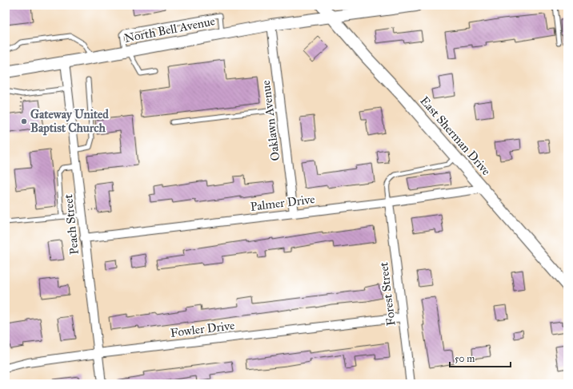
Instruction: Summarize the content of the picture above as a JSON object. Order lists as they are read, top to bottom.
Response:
{
  "streets": {
    "main road": ["North Bell Avenue", "East Sherman Drive"],
    "street": [
      "Oaklawn Avenue",
      "Palmer Drive",
      "Peach Street",
      "Forest Street",
      "Fowler Drive"
    ]
  },
  "crossings": [
    ["North Bell Avenue", "Oaklawn Avenue"],
    ["North Bell Avenue", "East Sherman Drive"],
    ["North Bell Avenue", "Peach Street"],
    ["Oaklawn Avenue", "Palmer Drive"],
    ["East Sherman Drive", "Palmer Drive"],
    ["Palmer Drive", "Peach Street"],
    ["Palmer Drive", "Forest Street"],
    ["Peach Street", "Fowler Drive"],
    ["Forest Street", "Fowler Drive"]
  ],
  "places": ["Gateway United Baptist Church"],
  "scale_bar": "50 m"
}
